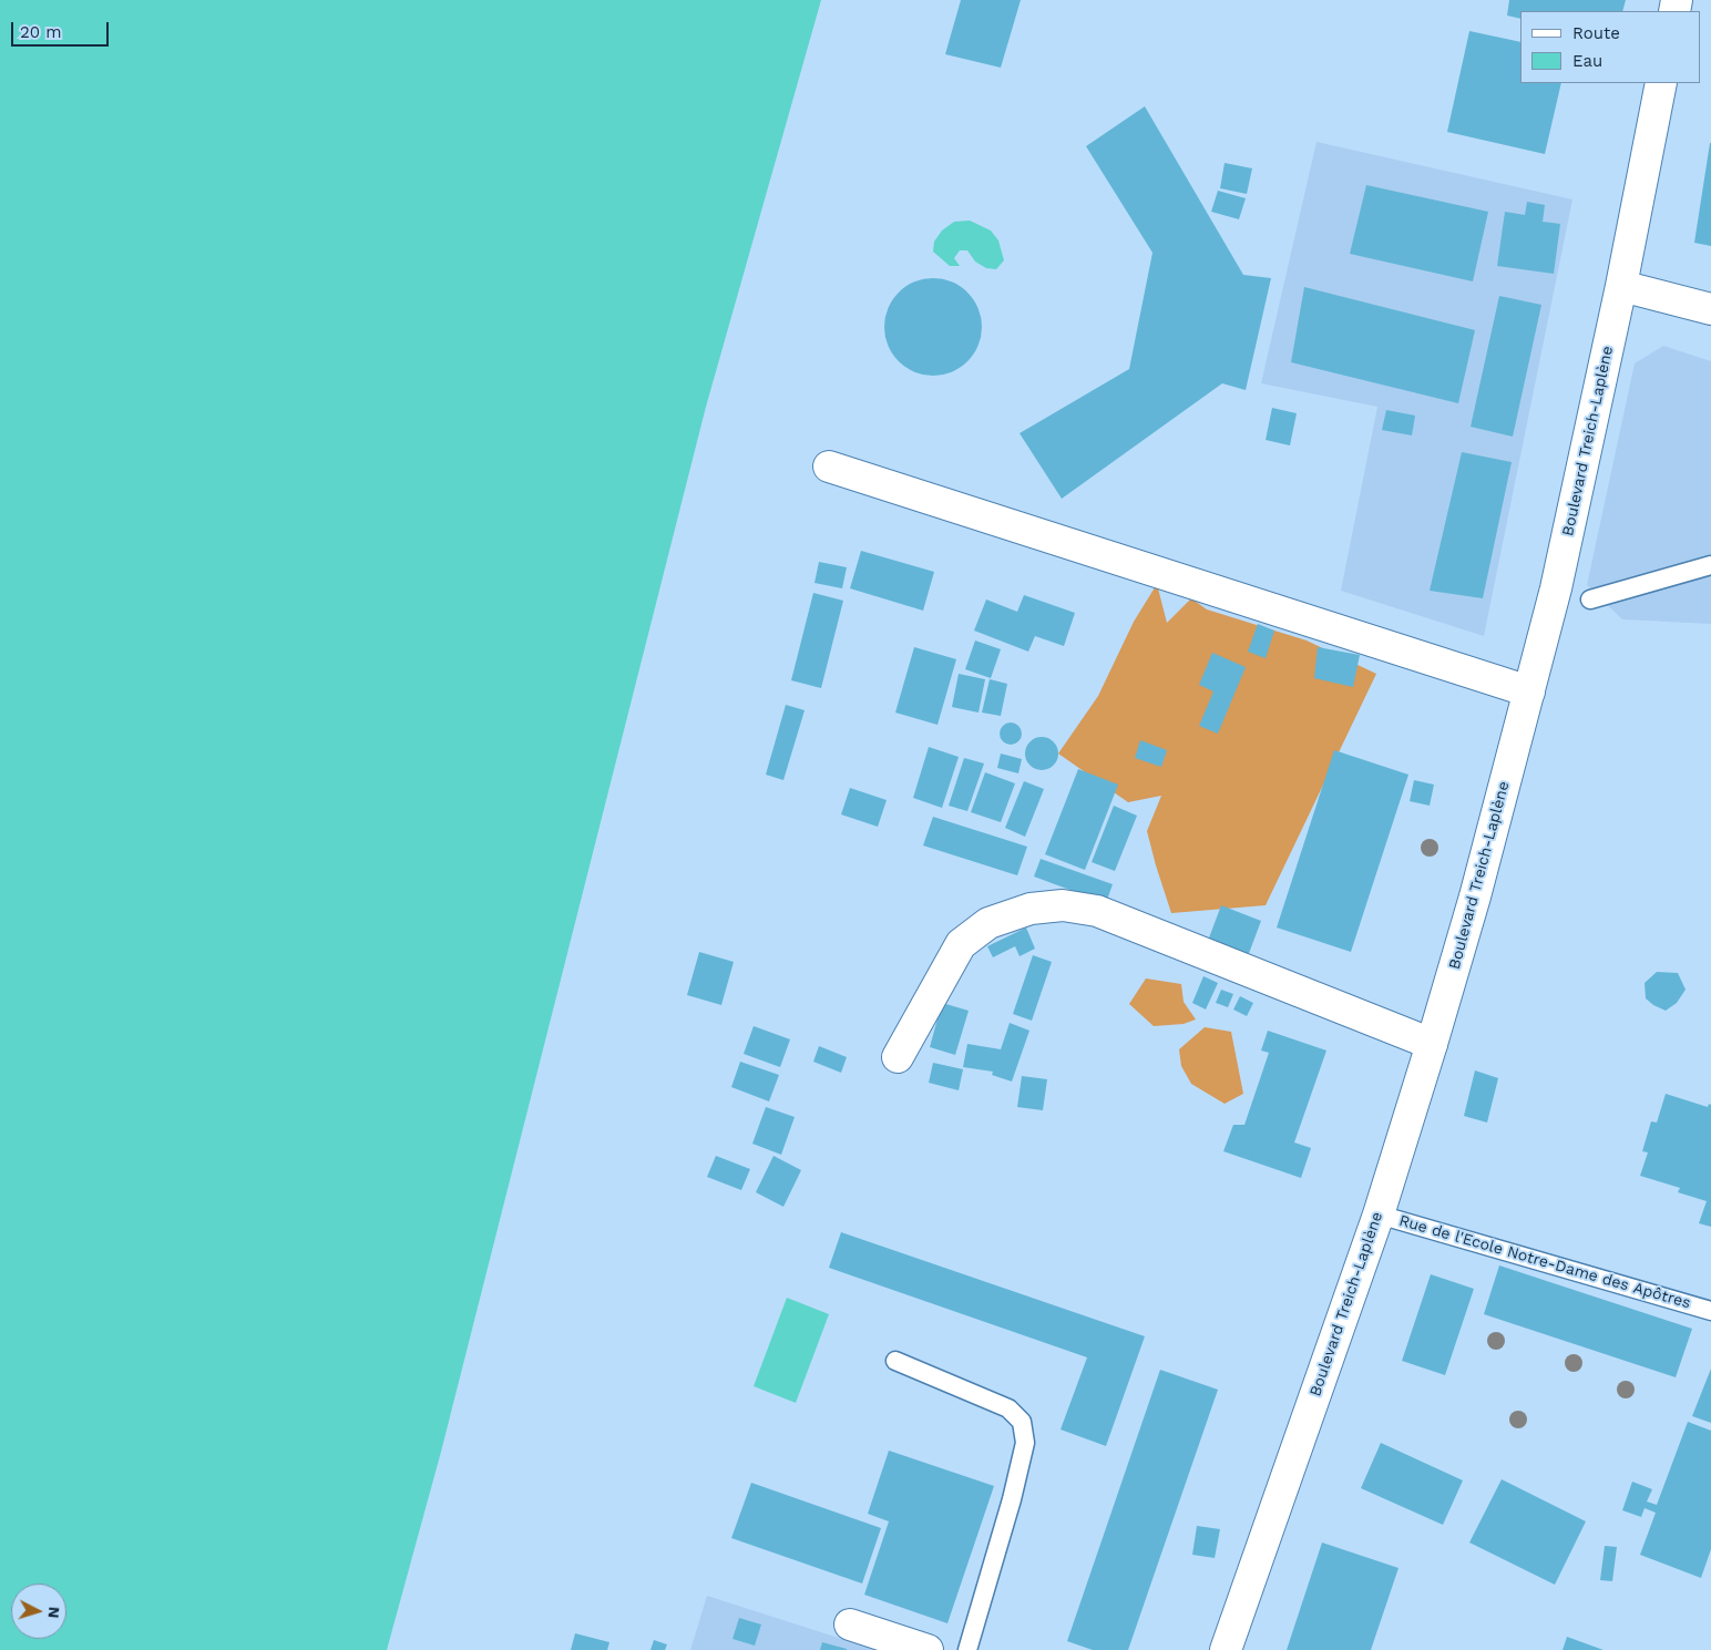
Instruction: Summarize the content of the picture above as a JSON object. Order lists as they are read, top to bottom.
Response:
{
  "streets": {
    "street": ["Boulevard Treich-Laplène"],
    "lane": ["Rue de l'Ecole Notre-Dame des Apôtres"]
  },
  "crossings": [
    ["Boulevard Treich-Laplène", "Rue de l'Ecole Notre-Dame des Apôtres"]
  ],
  "legend": ["Route", "Eau"],
  "scale_bar": "20 m",
  "north": "right"
}
